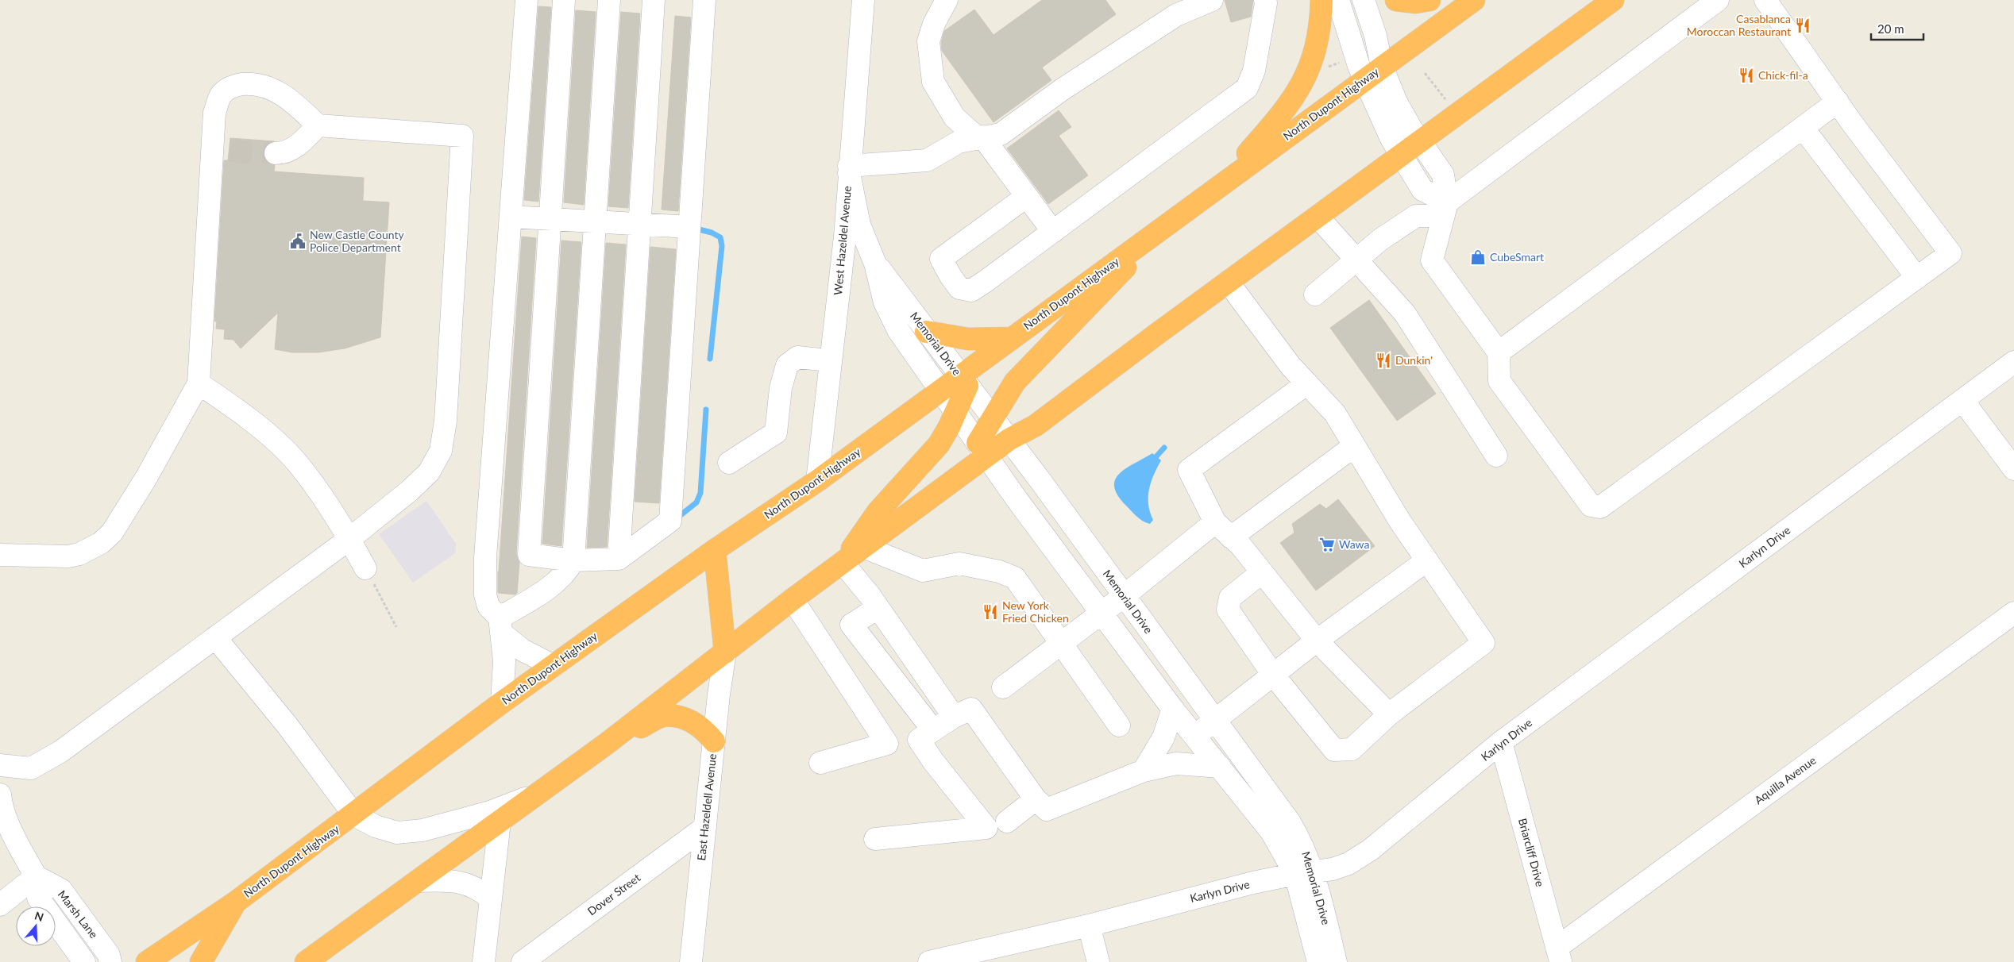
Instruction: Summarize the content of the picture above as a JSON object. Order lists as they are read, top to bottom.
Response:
{
  "streets": {
    "highway": ["North Dupont Highway"],
    "street": [
      "West Hazeldel Avenue",
      "Memorial Drive",
      "Karlyn Drive",
      "Aquilla Avenue",
      "East Hazeldell Avenue",
      "Briarcliff Drive",
      "Dover Street",
      "Marsh Lane"
    ]
  },
  "crossings": [
    ["North Dupont Highway", "West Hazeldel Avenue"],
    ["North Dupont Highway", "Memorial Drive"],
    ["West Hazeldel Avenue", "Memorial Drive"],
    ["Memorial Drive", "Karlyn Drive"],
    ["Karlyn Drive", "Briarcliff Drive"],
    ["Aquilla Avenue", "Briarcliff Drive"],
    ["East Hazeldell Avenue", "Dover Street"]
  ],
  "places": {
    "restaurant": [
      "Casablanca Moroccan Restaurant",
      "Chick-fil-a",
      "Dunkin'",
      "New York Fried Chicken"
    ],
    "public building": ["New Castle County Police Department"],
    "shop": ["CubeSmart"],
    "supermarket": ["Wawa"]
  },
  "scale_bar": "20 m",
  "north": "top"
}
